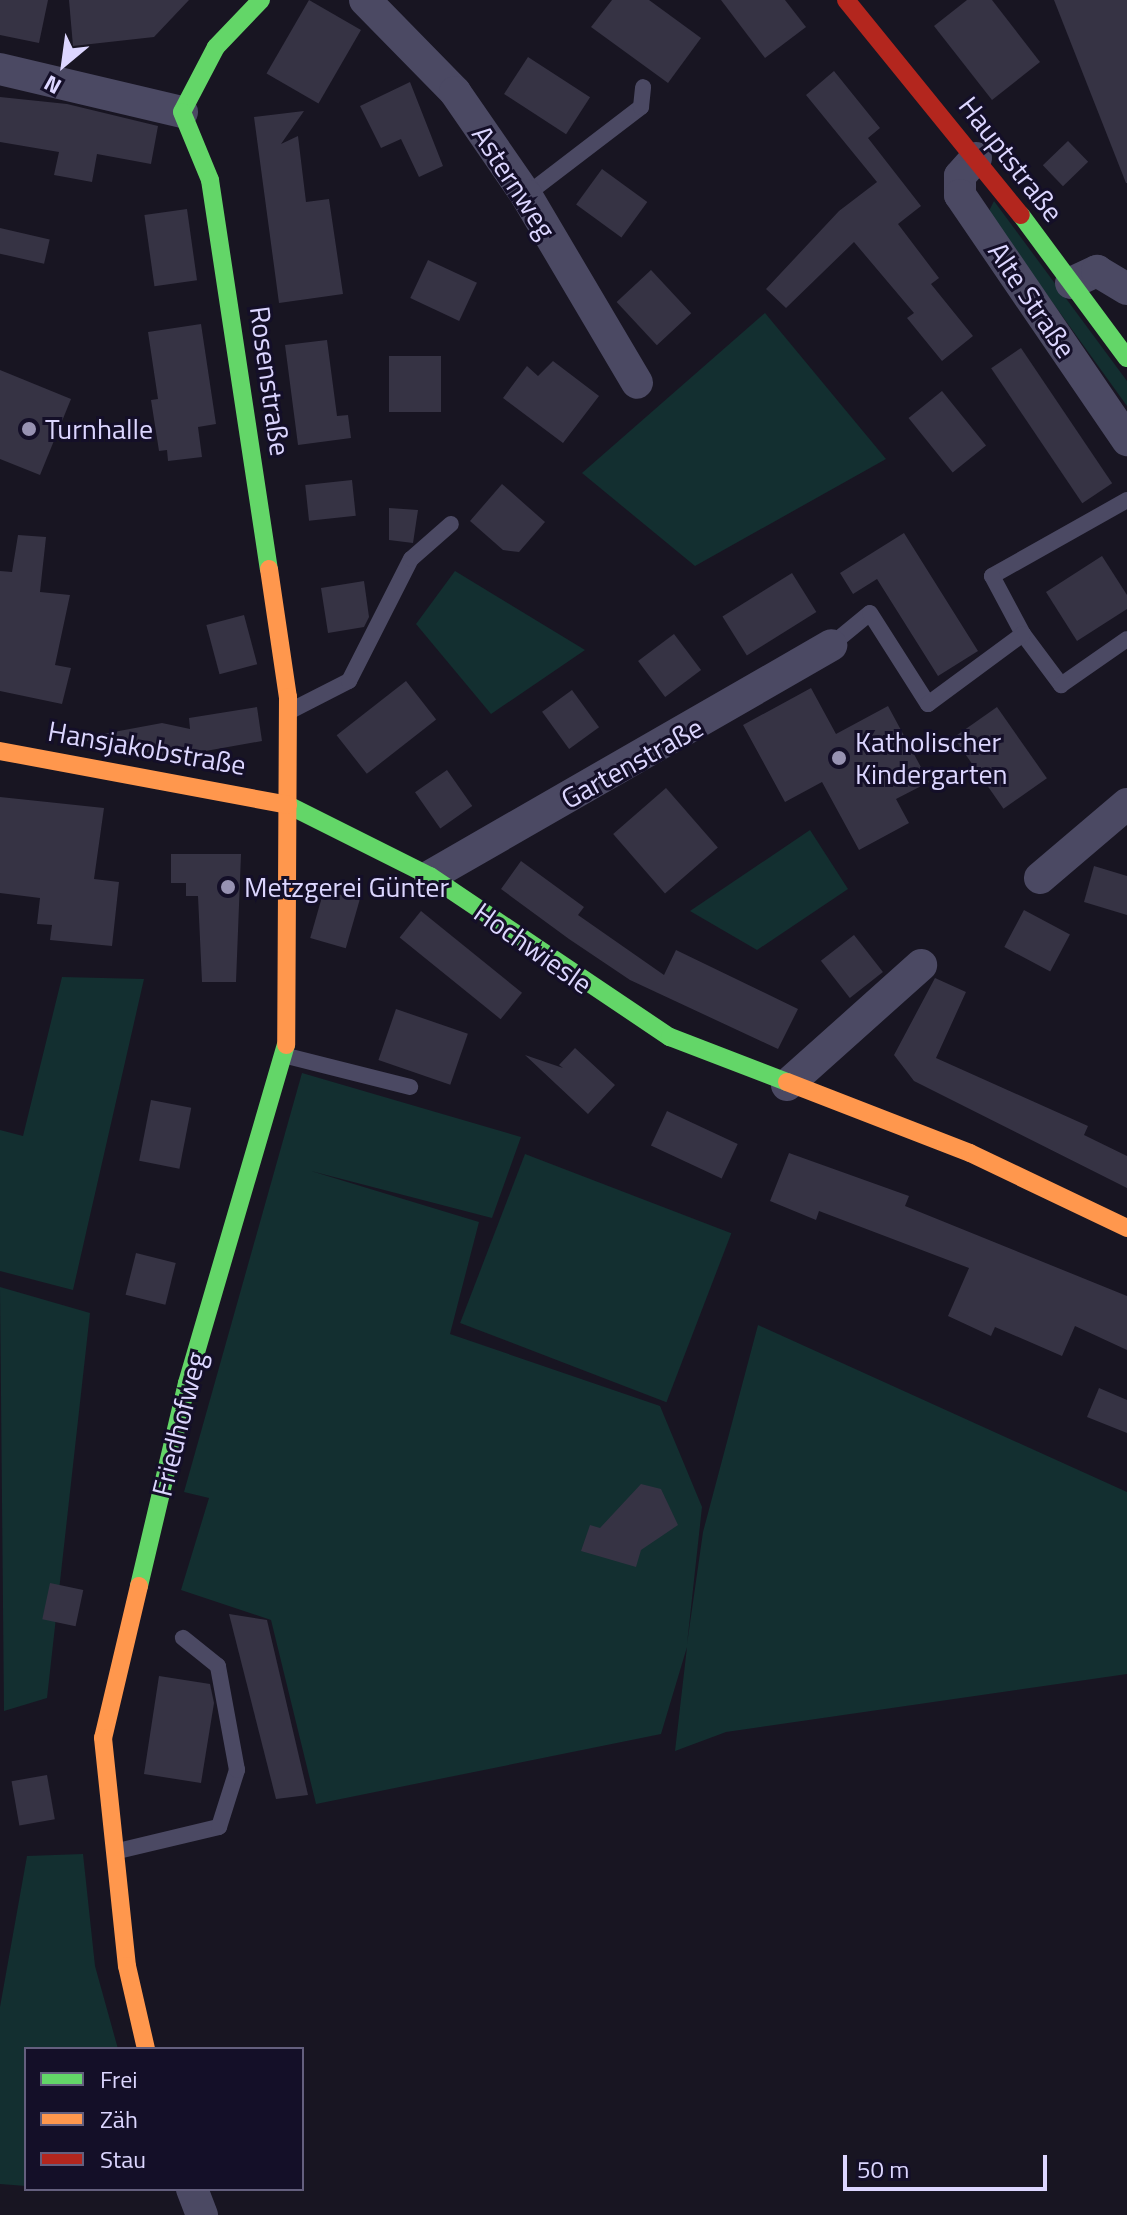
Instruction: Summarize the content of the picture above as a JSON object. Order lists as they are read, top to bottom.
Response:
{
  "streets": {
    "street": [
      "Hauptstraße",
      "Asternweg",
      "Alte Straße",
      "Rosenstraße",
      "Hansjakobstraße",
      "Gartenstraße",
      "Hochwiesle",
      "Friedhofweg"
    ]
  },
  "crossings": [
    ["Hauptstraße", "Alte Straße"],
    ["Rosenstraße", "Hansjakobstraße"],
    ["Rosenstraße", "Hochwiesle"],
    ["Rosenstraße", "Friedhofweg"],
    ["Hansjakobstraße", "Hochwiesle"],
    ["Hansjakobstraße", "Friedhofweg"],
    ["Gartenstraße", "Hochwiesle"],
    ["Hochwiesle", "Friedhofweg"]
  ],
  "places": ["Turnhalle", "Katholischer Kindergarten", "Metzgerei Günter"],
  "legend": ["Frei", "Zäh", "Stau"],
  "scale_bar": "50 m",
  "north": "bottom left"
}
